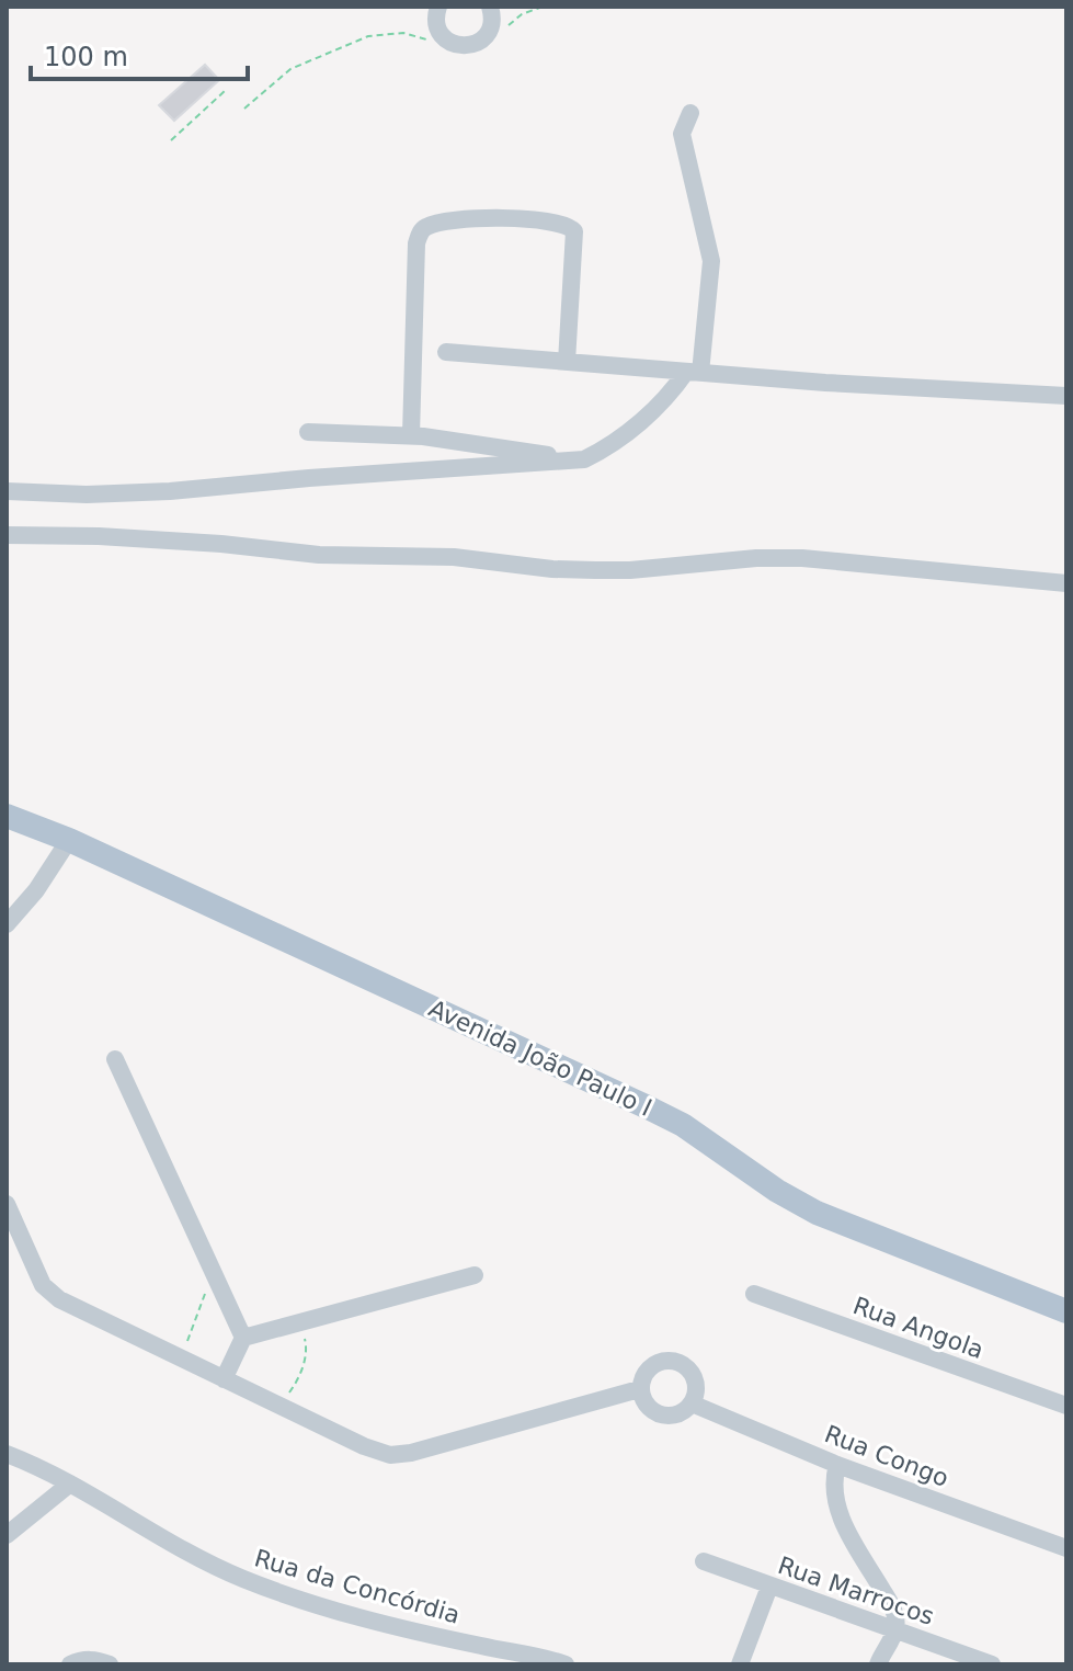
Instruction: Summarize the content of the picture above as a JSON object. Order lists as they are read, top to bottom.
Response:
{
  "streets": {
    "main road": ["Avenida João Paulo I"],
    "street": [
      "Rua Angola",
      "Rua Congo",
      "Rua da Concórdia",
      "Rua Marrocos"
    ]
  },
  "scale_bar": "100 m"
}
